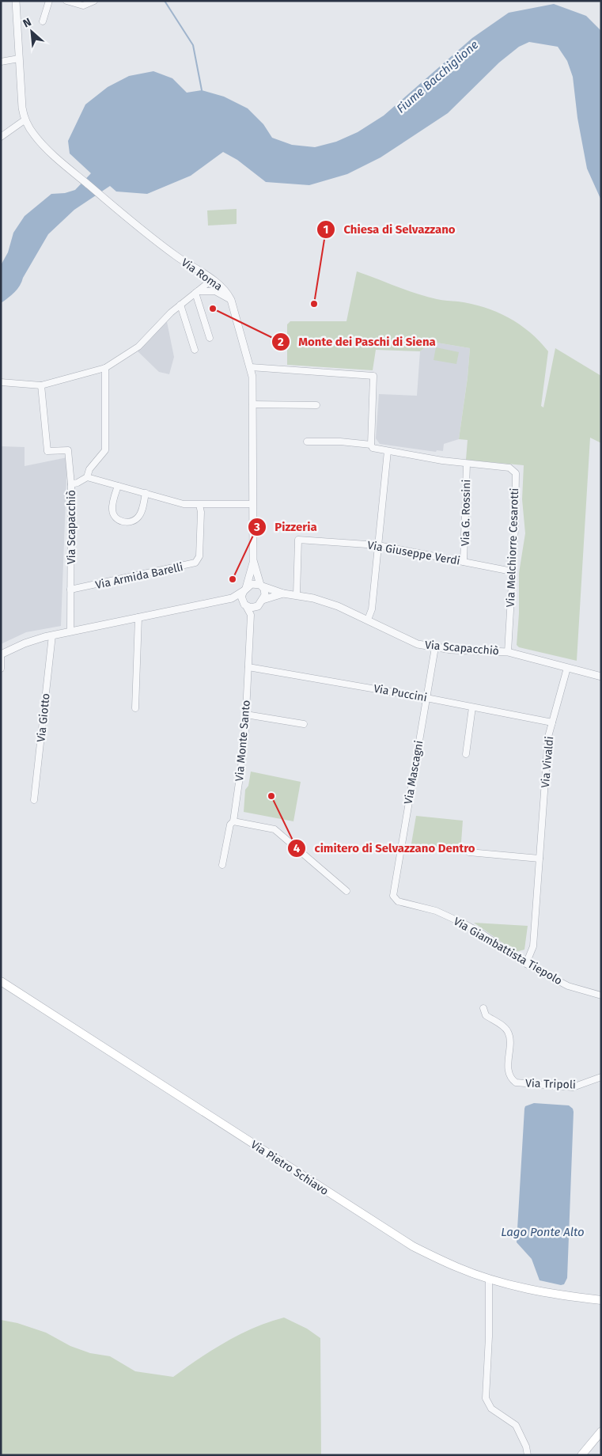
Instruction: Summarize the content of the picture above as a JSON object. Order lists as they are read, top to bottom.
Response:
{
  "streets": {
    "main road": ["Via Pietro Schiavo"],
    "street": [
      "Via Roma",
      "Via G. Rossini",
      "Via Scapacchiò",
      "Via Melchiorre Cesarotti",
      "Via Giuseppe Verdi",
      "Via Armida Barelli",
      "Via Puccini",
      "Via Giotto",
      "Via Monte Santo",
      "Via Vivaldi",
      "Via Mascagni",
      "Via Giambattista Tiepolo",
      "Via Tripoli"
    ]
  },
  "crossings": [
    ["Via Roma", "Via Scapacchiò"],
    ["Via Roma", "Via Monte Santo"],
    ["Via G. Rossini", "Via Melchiorre Cesarotti"],
    ["Via G. Rossini", "Via Giuseppe Verdi"],
    ["Via Scapacchiò", "Via Melchiorre Cesarotti"],
    ["Via Scapacchiò", "Via Giuseppe Verdi"],
    ["Via Scapacchiò", "Via Armida Barelli"],
    ["Via Scapacchiò", "Via Monte Santo"],
    ["Via Scapacchiò", "Via Vivaldi"],
    ["Via Scapacchiò", "Via Mascagni"],
    ["Via Melchiorre Cesarotti", "Via Giuseppe Verdi"],
    ["Via Puccini", "Via Monte Santo"],
    ["Via Puccini", "Via Vivaldi"],
    ["Via Puccini", "Via Mascagni"],
    ["Via Vivaldi", "Via Giambattista Tiepolo"],
    ["Via Mascagni", "Via Giambattista Tiepolo"]
  ],
  "water": ["Fiume Bacchiglione", "Lago Ponte Alto"],
  "places": [
    "Chiesa di Selvazzano",
    "Monte dei Paschi di Siena",
    "Pizzeria",
    "cimitero di Selvazzano Dentro"
  ],
  "north": "top left"
}
